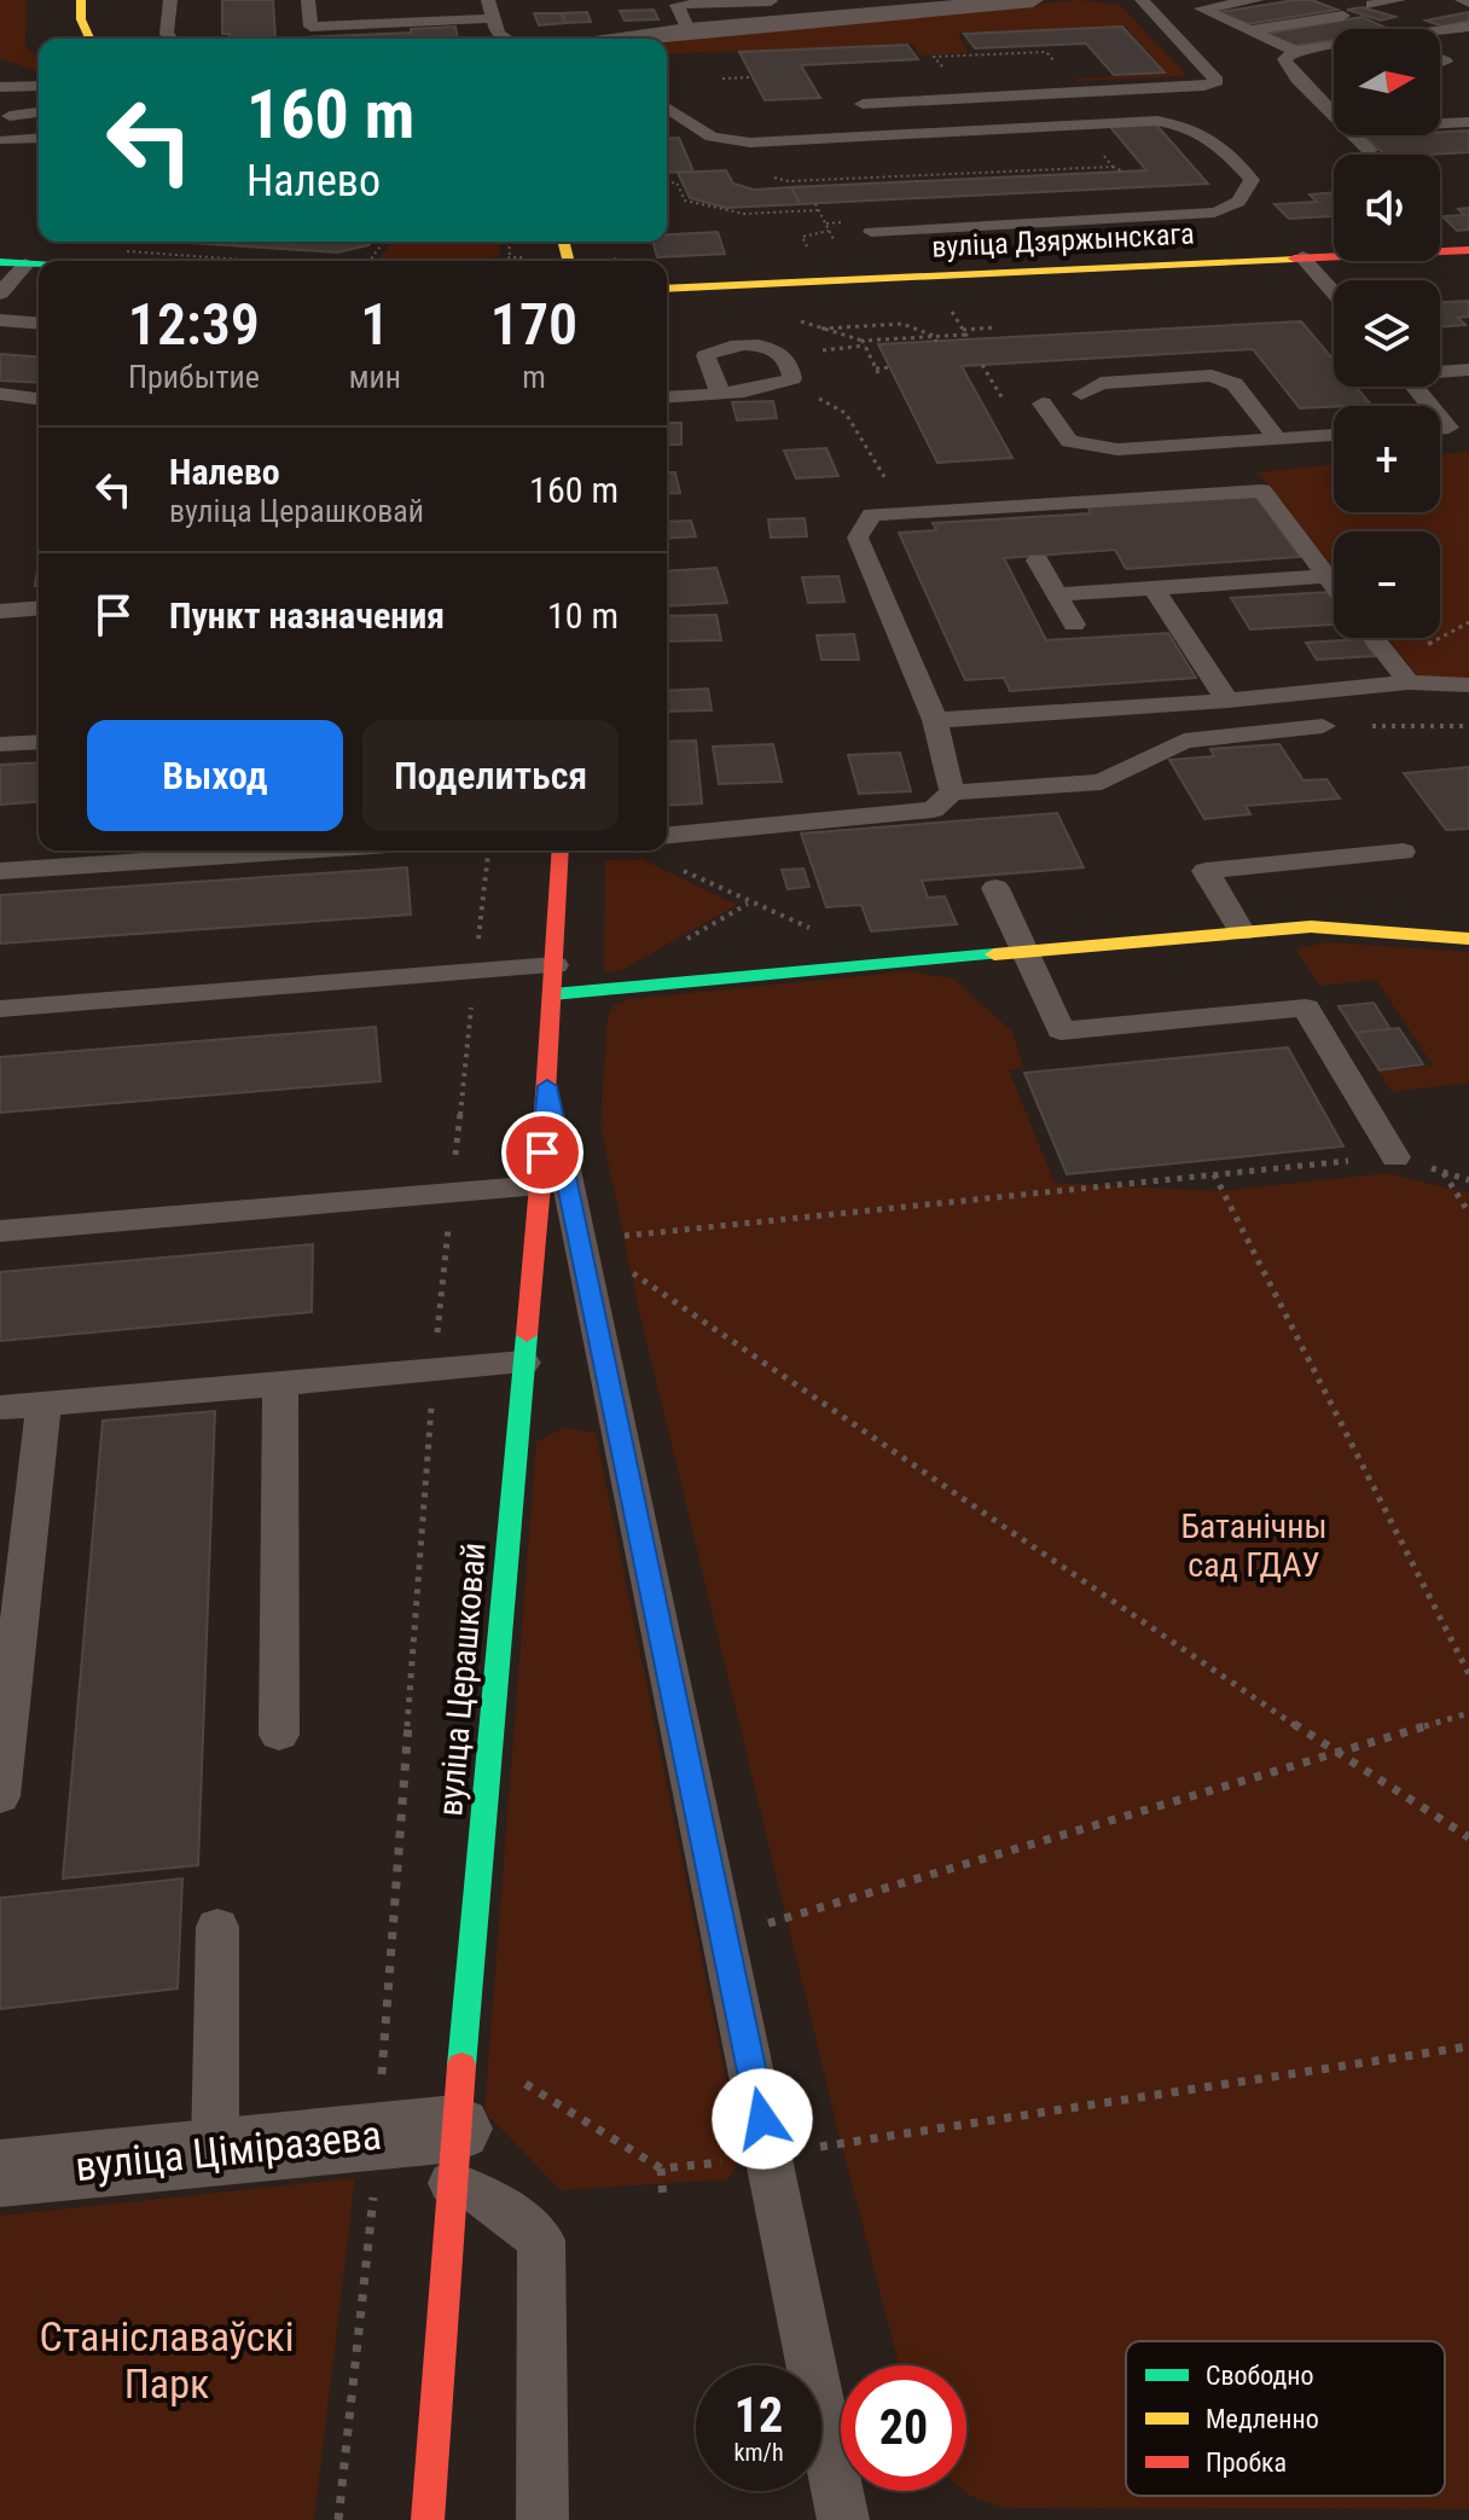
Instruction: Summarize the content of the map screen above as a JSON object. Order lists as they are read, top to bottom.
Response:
{
  "streets": {
    "street": ["вуліца Дзяржынскага", "вуліца Церашковай", "вуліца Ціміразева"]
  },
  "crossings": [
    ["вуліца Церашковай", "вуліца Ціміразева"]
  ],
  "parks": ["Батанічны сад ГДАУ", "Станіславаўскі Парк"],
  "legend": ["Свободно", "Медленно", "Пробка"],
  "north": "right",
  "page": {
    "map_buttons": ["+", "−"],
    "turn": ["160 m", "Налево"],
    "eta": [
      "12:39",
      "Прибытие",
      "1",
      "мин",
      "170",
      "m"
    ],
    "list": [
      {
        "name": "Налево",
        "note": "вуліца Церашковай",
        "value": "160 m"
      },
      {
        "name": "Пункт назначения",
        "value": "10 m"
      }
    ],
    "buttons": ["Выход", "Поделиться"],
    "speed": "12 km/h",
    "limit": "20"
  }
}
